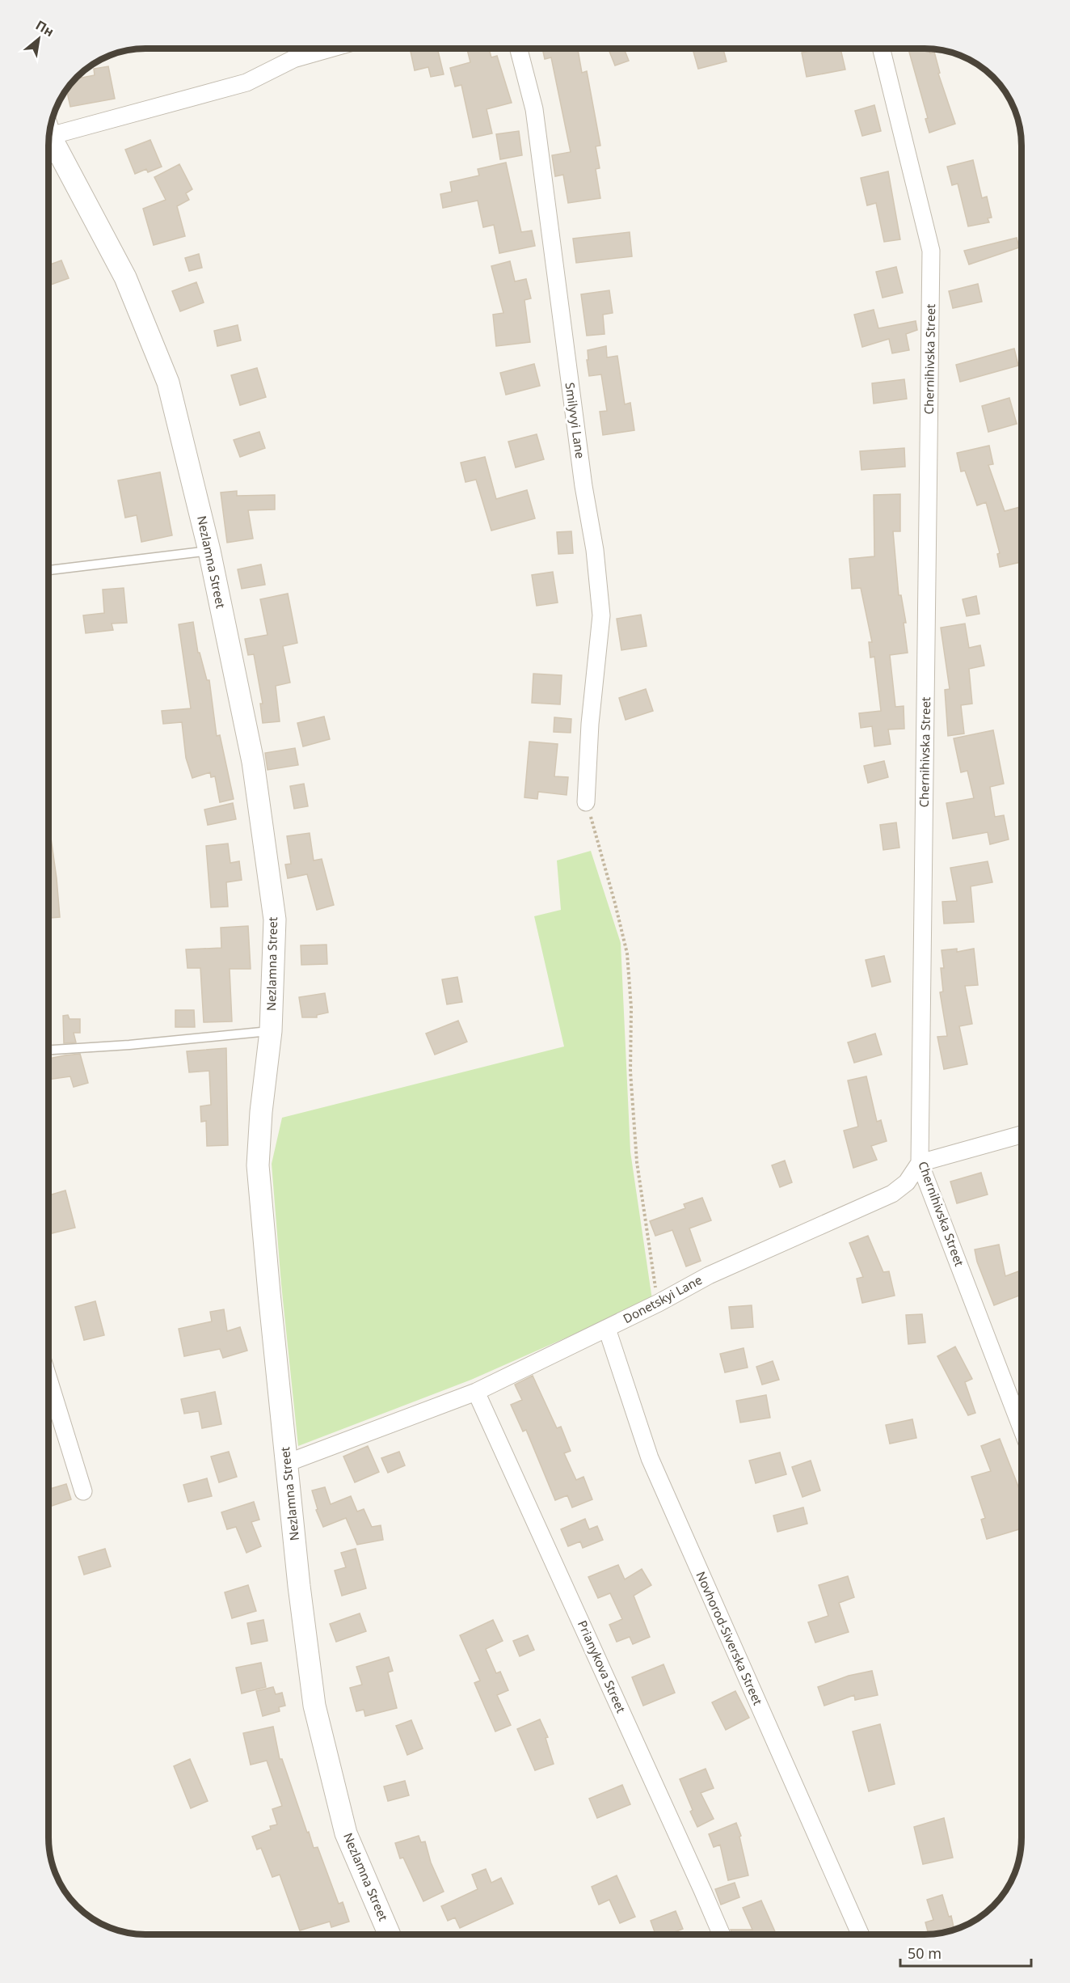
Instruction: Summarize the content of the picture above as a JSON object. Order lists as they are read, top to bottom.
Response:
{
  "streets": {
    "street": [
      "Chernihivska Street",
      "Smilyvyi Lane",
      "Nezlamna Street",
      "Donetskyi Lane",
      "Novhorod-Siverska Street",
      "Prianykova Street"
    ]
  },
  "crossings": [
    ["Chernihivska Street", "Donetskyi Lane"],
    ["Nezlamna Street", "Donetskyi Lane"],
    ["Donetskyi Lane", "Novhorod-Siverska Street"],
    ["Donetskyi Lane", "Prianykova Street"]
  ],
  "scale_bar": "50 m",
  "north": "top right"
}
